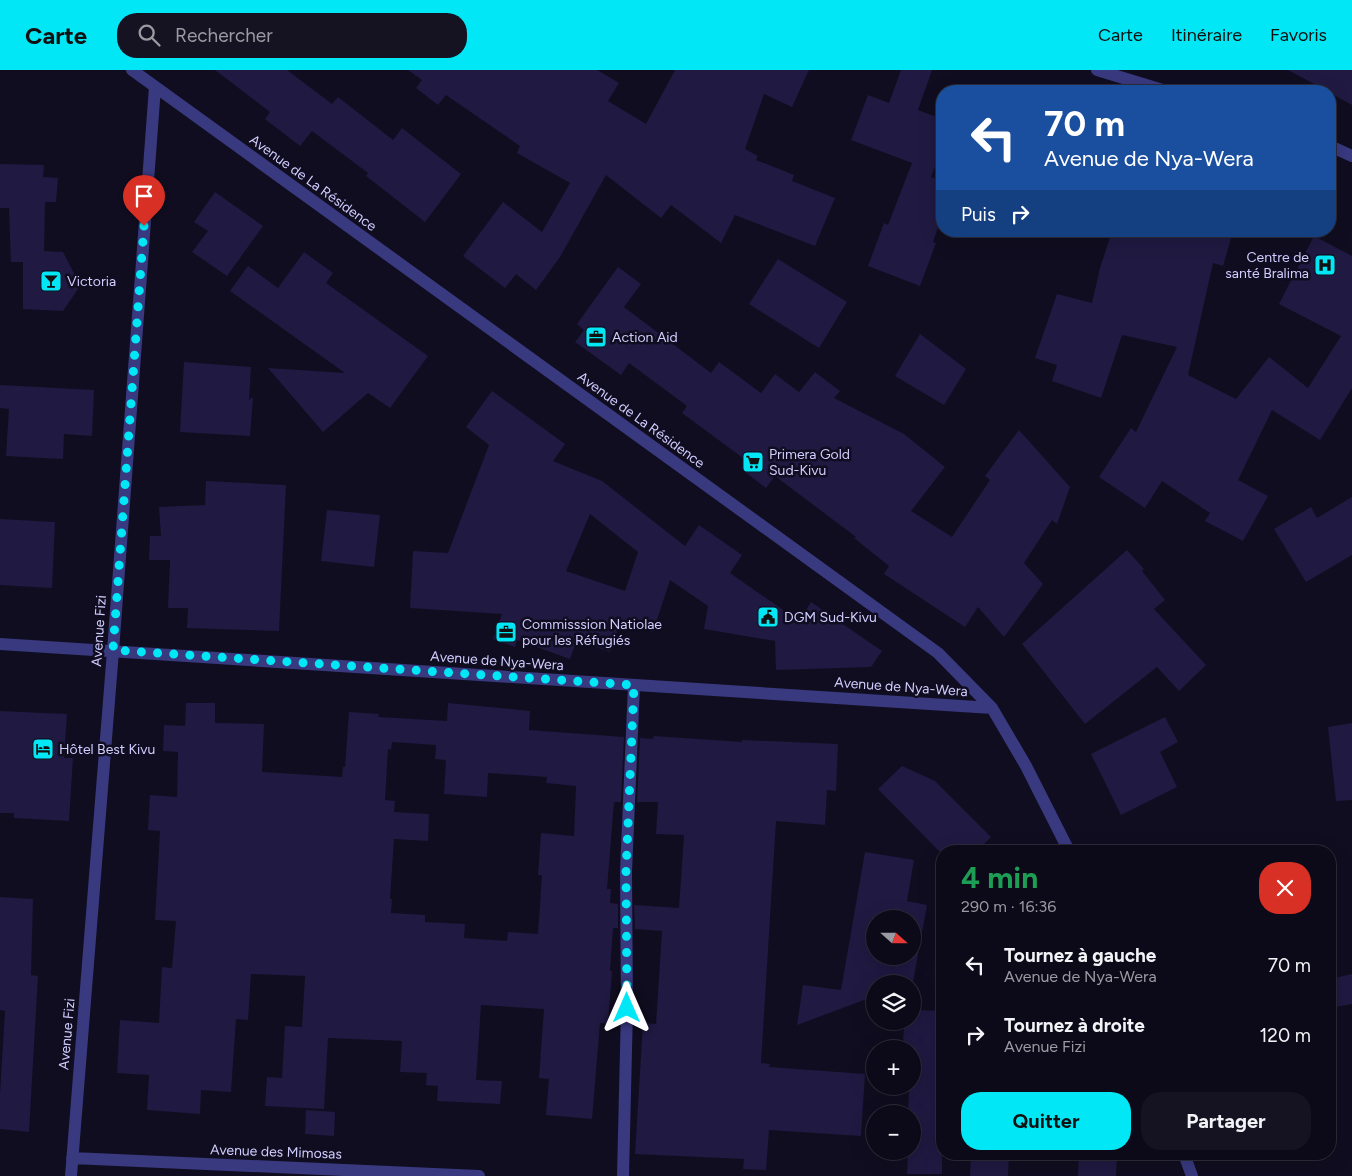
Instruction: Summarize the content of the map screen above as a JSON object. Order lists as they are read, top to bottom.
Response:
{
  "streets": {
    "street": [
      "Avenue de La Résidence",
      "Avenue Fizi",
      "Avenue de Nya-Wera",
      "Avenue des Mimosas"
    ]
  },
  "crossings": [
    ["Avenue de La Résidence", "Avenue Fizi"],
    ["Avenue de La Résidence", "Avenue de Nya-Wera"],
    ["Avenue Fizi", "Avenue de Nya-Wera"],
    ["Avenue Fizi", "Avenue des Mimosas"]
  ],
  "places": {
    "hospital": ["Centre de santé Bralima"],
    "bar": ["Victoria"],
    "office": ["Action Aid", "Commisssion Natiolae pour les Réfugiés"],
    "supermarket": ["Primera Gold Sud-Kivu"],
    "public building": ["DGM Sud-Kivu"],
    "hotel": ["Hôtel Best Kivu"]
  },
  "north": "right",
  "page": {
    "header": "Carte",
    "search": "Rechercher",
    "nav": ["Carte", "Itinéraire", "Favoris"],
    "turn": ["70 m", "Avenue de Nya-Wera"],
    "then": "Puis",
    "heading": ["4 min", "290 m · 16:36"],
    "map_buttons": ["+", "−"],
    "list": [
      {
        "name": "Tournez à gauche",
        "note": "Avenue de Nya-Wera",
        "value": "70 m"
      },
      {
        "name": "Tournez à droite",
        "note": "Avenue Fizi",
        "value": "120 m"
      }
    ],
    "buttons": ["Quitter", "Partager"]
  }
}
